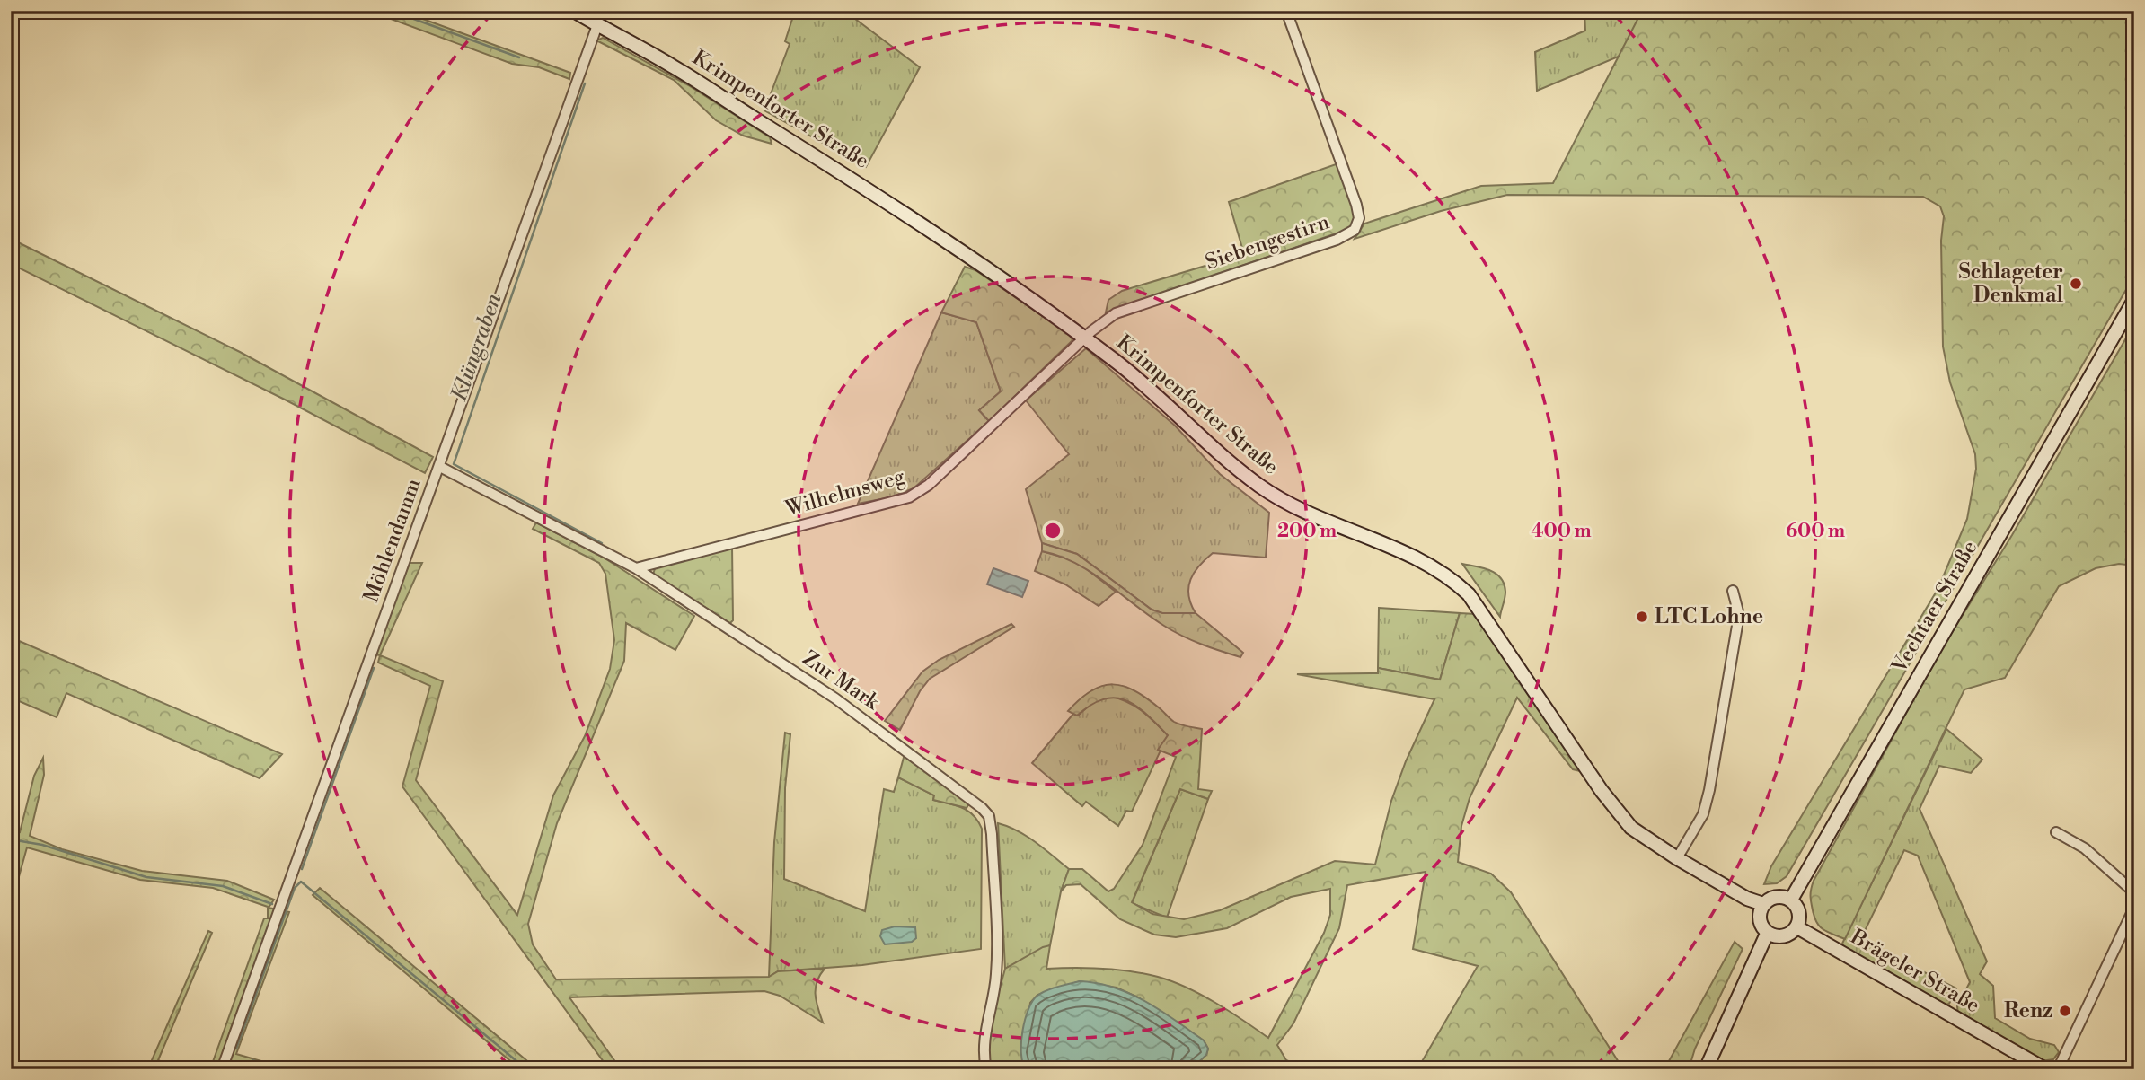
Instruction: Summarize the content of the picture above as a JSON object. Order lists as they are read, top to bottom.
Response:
{
  "streets": {
    "street": [
      "Krimpenforter Straße",
      "Siebengestirn",
      "Wilhelmsweg",
      "Möhlendamm",
      "Vechtaer Straße",
      "Zur Mark",
      "Brägeler Straße"
    ]
  },
  "crossings": [
    ["Krimpenforter Straße", "Siebengestirn"],
    ["Krimpenforter Straße", "Wilhelmsweg"],
    ["Krimpenforter Straße", "Möhlendamm"],
    ["Krimpenforter Straße", "Vechtaer Straße"],
    ["Krimpenforter Straße", "Brägeler Straße"],
    ["Siebengestirn", "Wilhelmsweg"],
    ["Wilhelmsweg", "Zur Mark"],
    ["Möhlendamm", "Zur Mark"],
    ["Vechtaer Straße", "Brägeler Straße"]
  ],
  "water": ["Klüngraben"],
  "places": ["Schlageter Denkmal", "LTC Lohne", "Renz"],
  "rings": ["200 m", "400 m", "600 m"]
}
